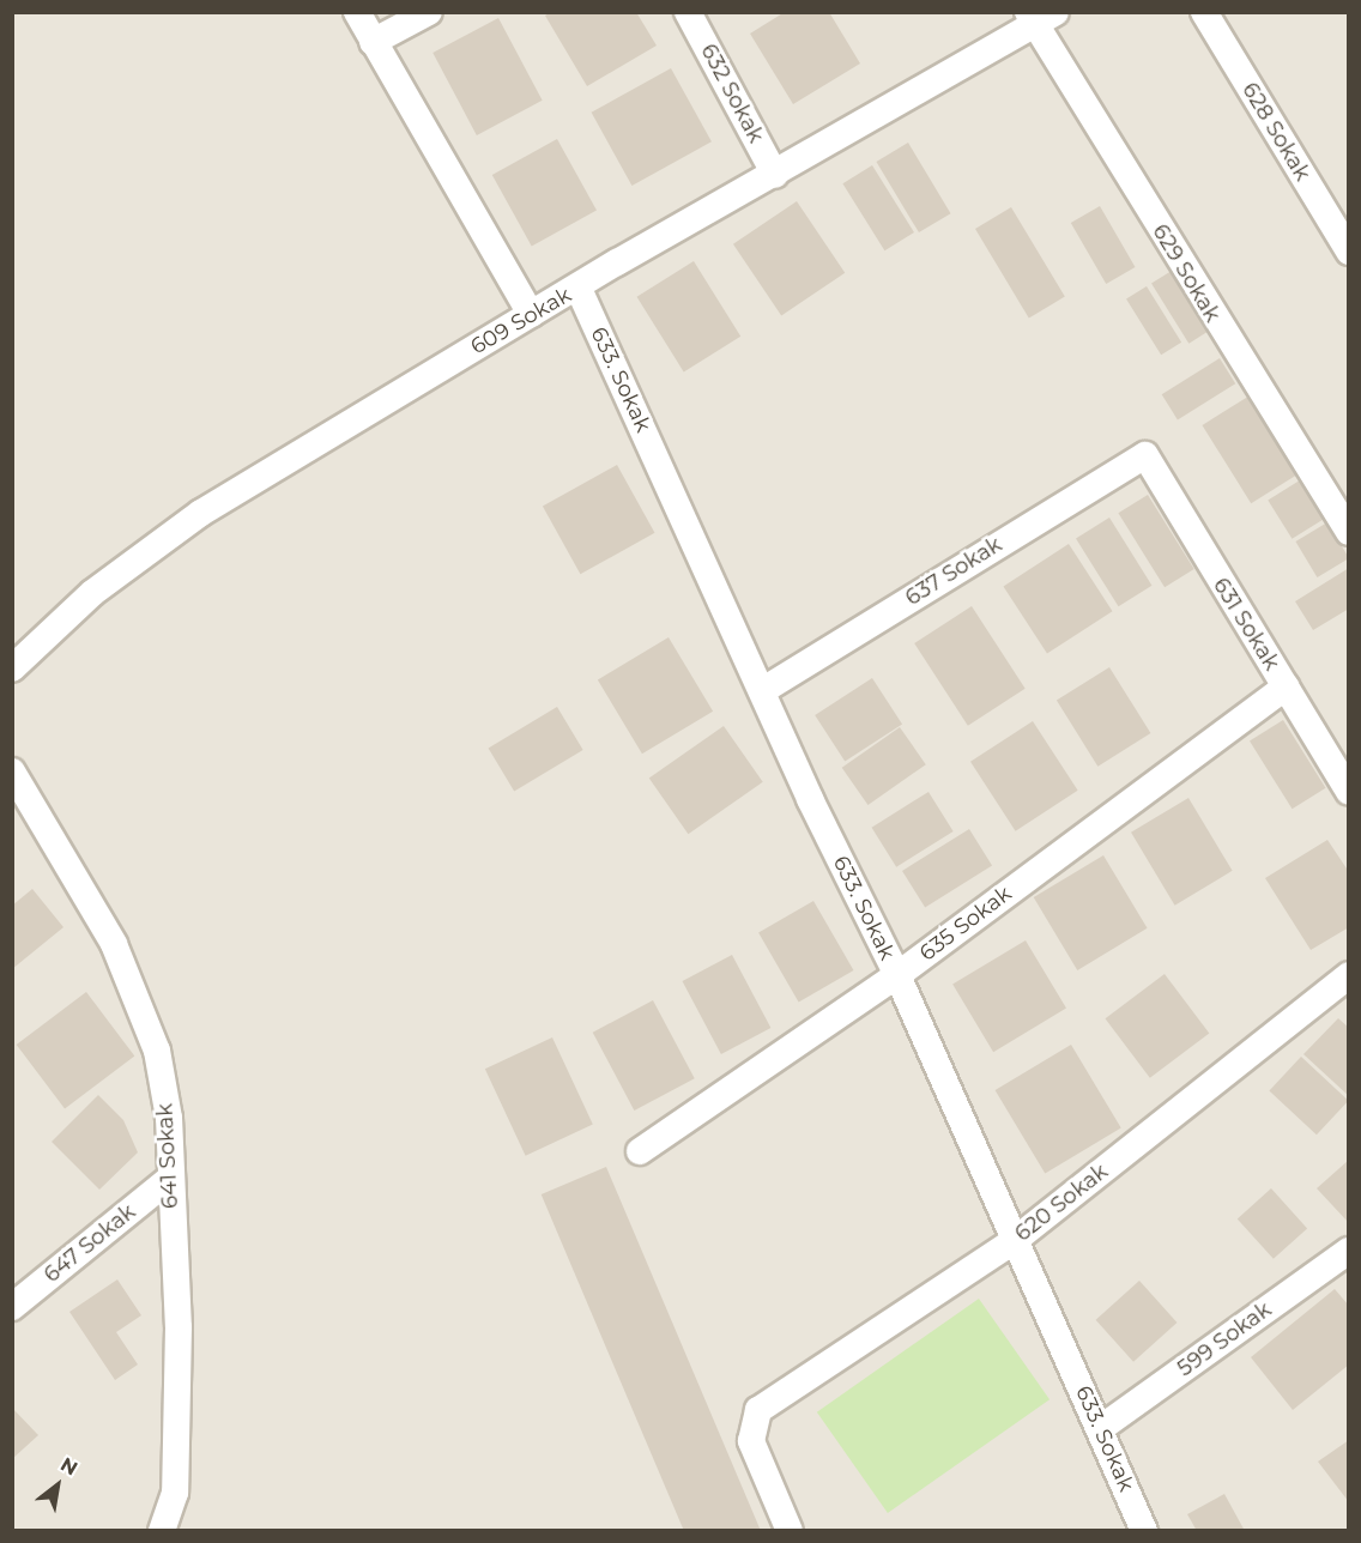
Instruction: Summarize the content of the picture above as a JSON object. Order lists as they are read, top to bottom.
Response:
{
  "streets": {
    "street": [
      "632 Sokak",
      "628 Sokak",
      "629 Sokak",
      "609 Sokak",
      "633. Sokak",
      "637 Sokak",
      "631 Sokak",
      "635 Sokak",
      "641 Sokak",
      "620 Sokak",
      "647 Sokak",
      "599 Sokak"
    ]
  },
  "crossings": [
    ["632 Sokak", "609 Sokak"],
    ["629 Sokak", "609 Sokak"],
    ["609 Sokak", "633. Sokak"],
    ["633. Sokak", "637 Sokak"],
    ["633. Sokak", "635 Sokak"],
    ["633. Sokak", "620 Sokak"],
    ["633. Sokak", "599 Sokak"],
    ["637 Sokak", "631 Sokak"],
    ["631 Sokak", "635 Sokak"],
    ["641 Sokak", "647 Sokak"]
  ],
  "north": "top right"
}
